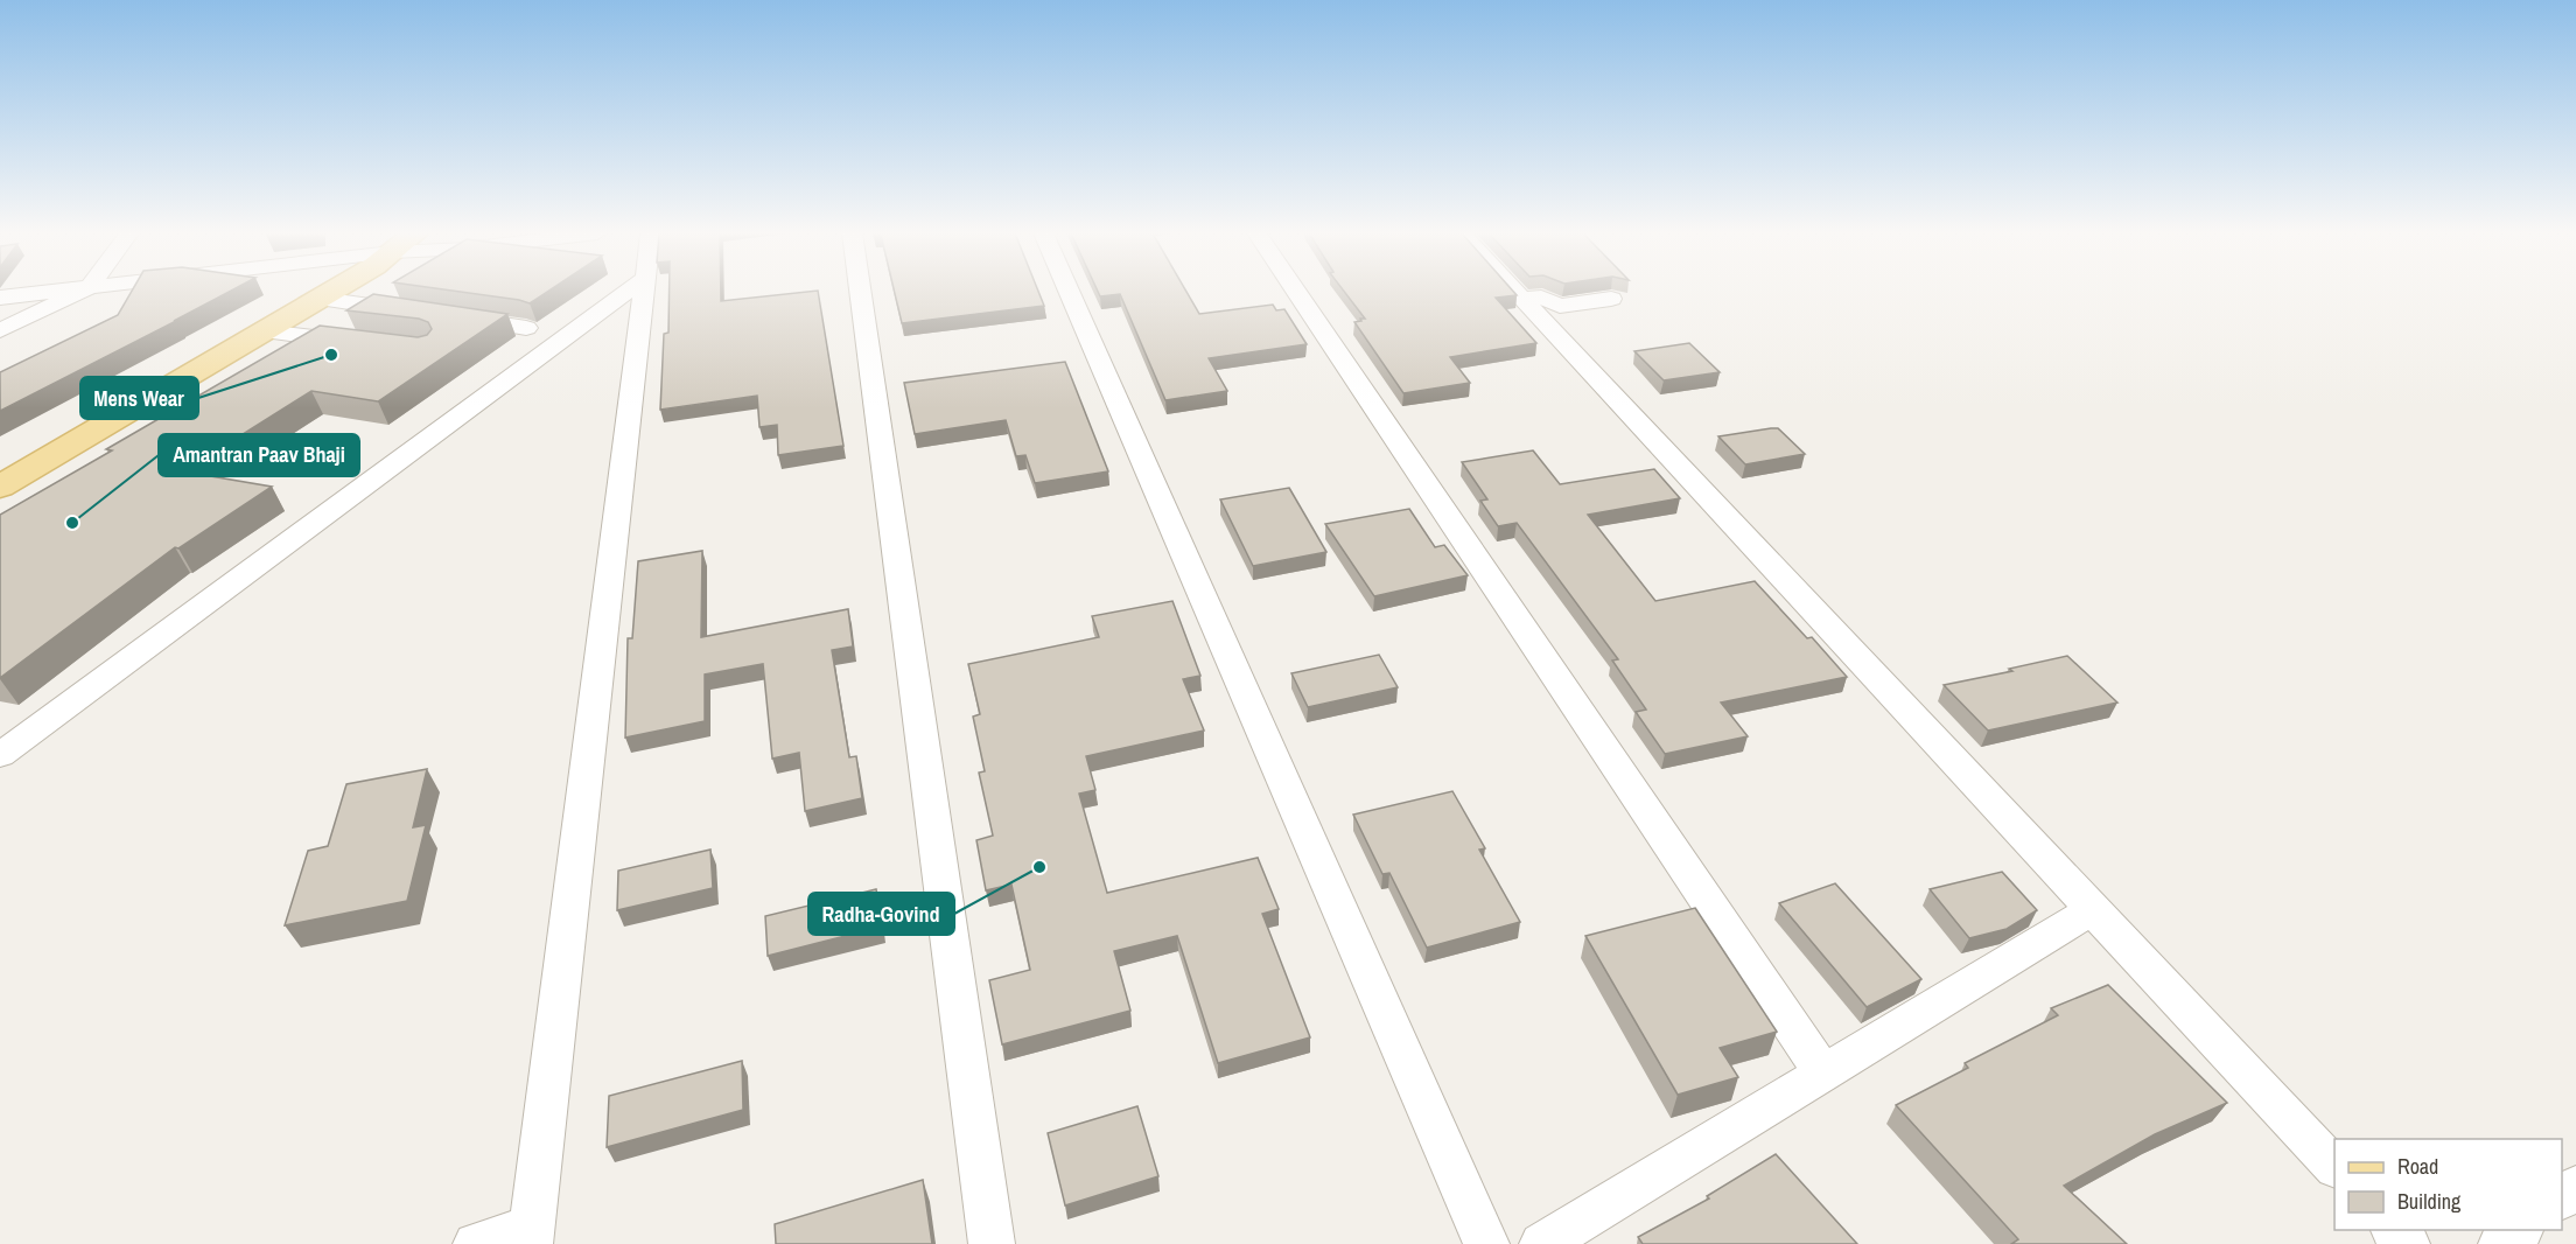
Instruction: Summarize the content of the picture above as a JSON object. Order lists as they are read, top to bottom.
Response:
{
  "places": ["Mens Wear", "Amantran Paav Bhaji", "Radha-Govind"],
  "legend": ["Road", "Building"]
}
